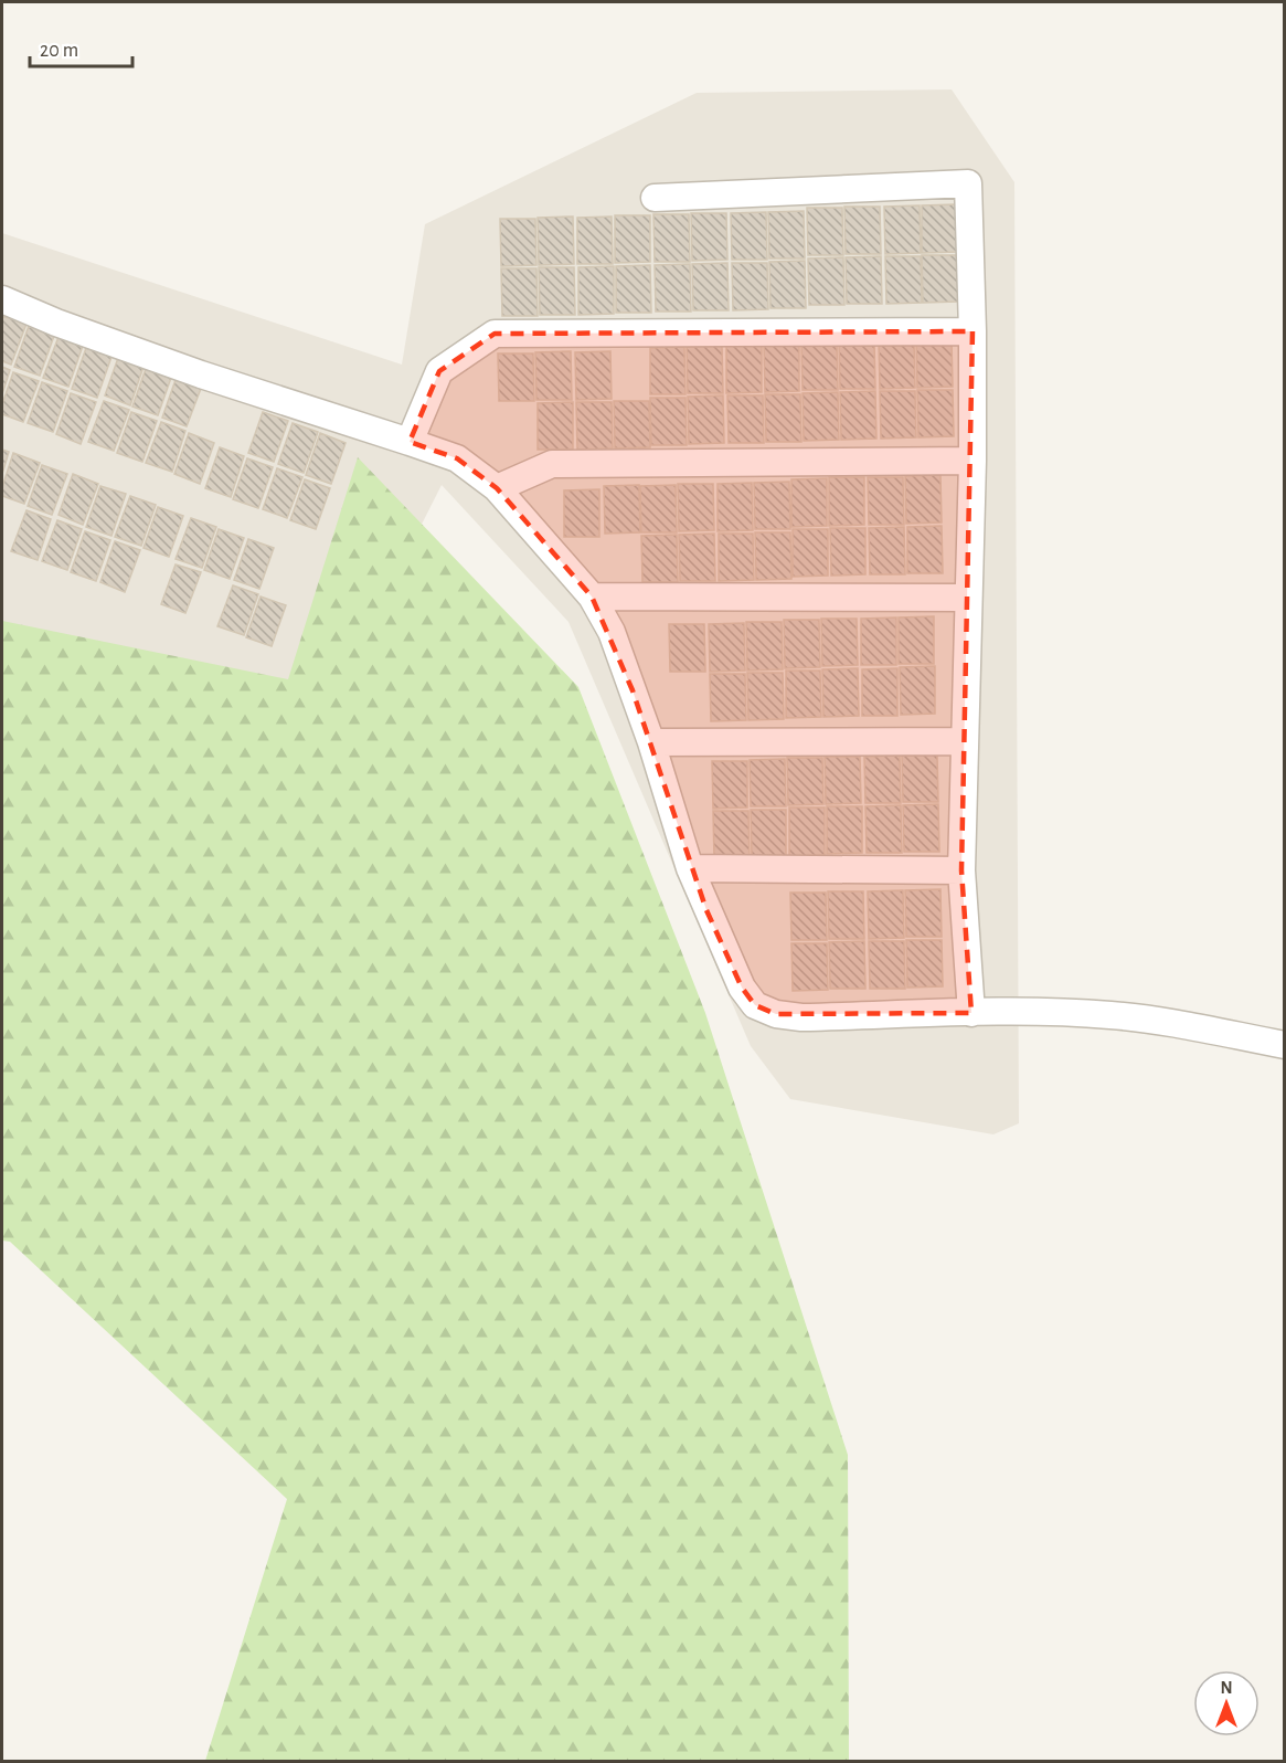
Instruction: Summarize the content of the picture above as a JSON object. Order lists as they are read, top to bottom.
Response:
{
  "scale_bar": "20 m",
  "north": "top"
}
